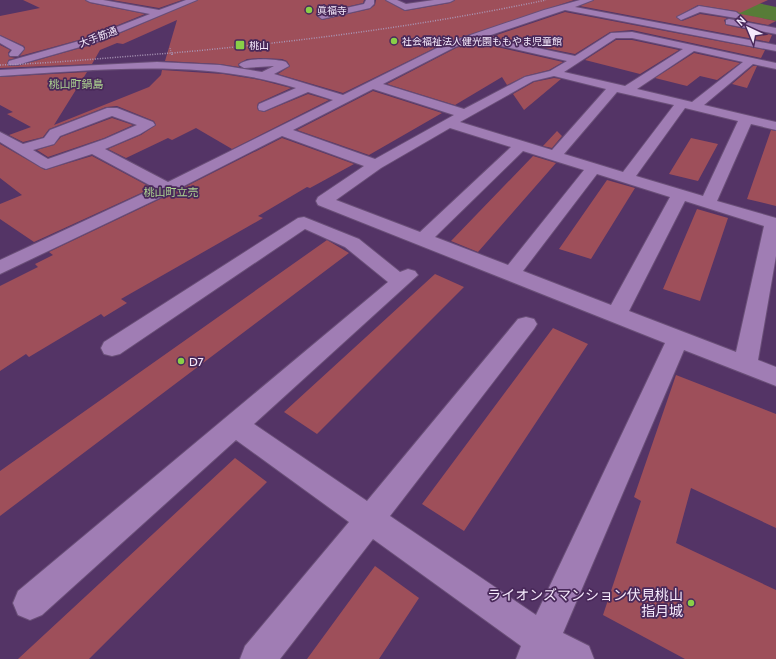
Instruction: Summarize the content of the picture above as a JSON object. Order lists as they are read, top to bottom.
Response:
{
  "streets": {
    "street": ["大手筋通"]
  },
  "districts": ["桃山町鍋島", "桃山町立売"],
  "places": {
    "other": [
      "眞福寺",
      "社会福祉法人健光園ももやま児童館",
      "D7",
      "ライオンズマンション伏見桃山 指月城"
    ],
    "transit": ["桃山"]
  },
  "north": "top left"
}
